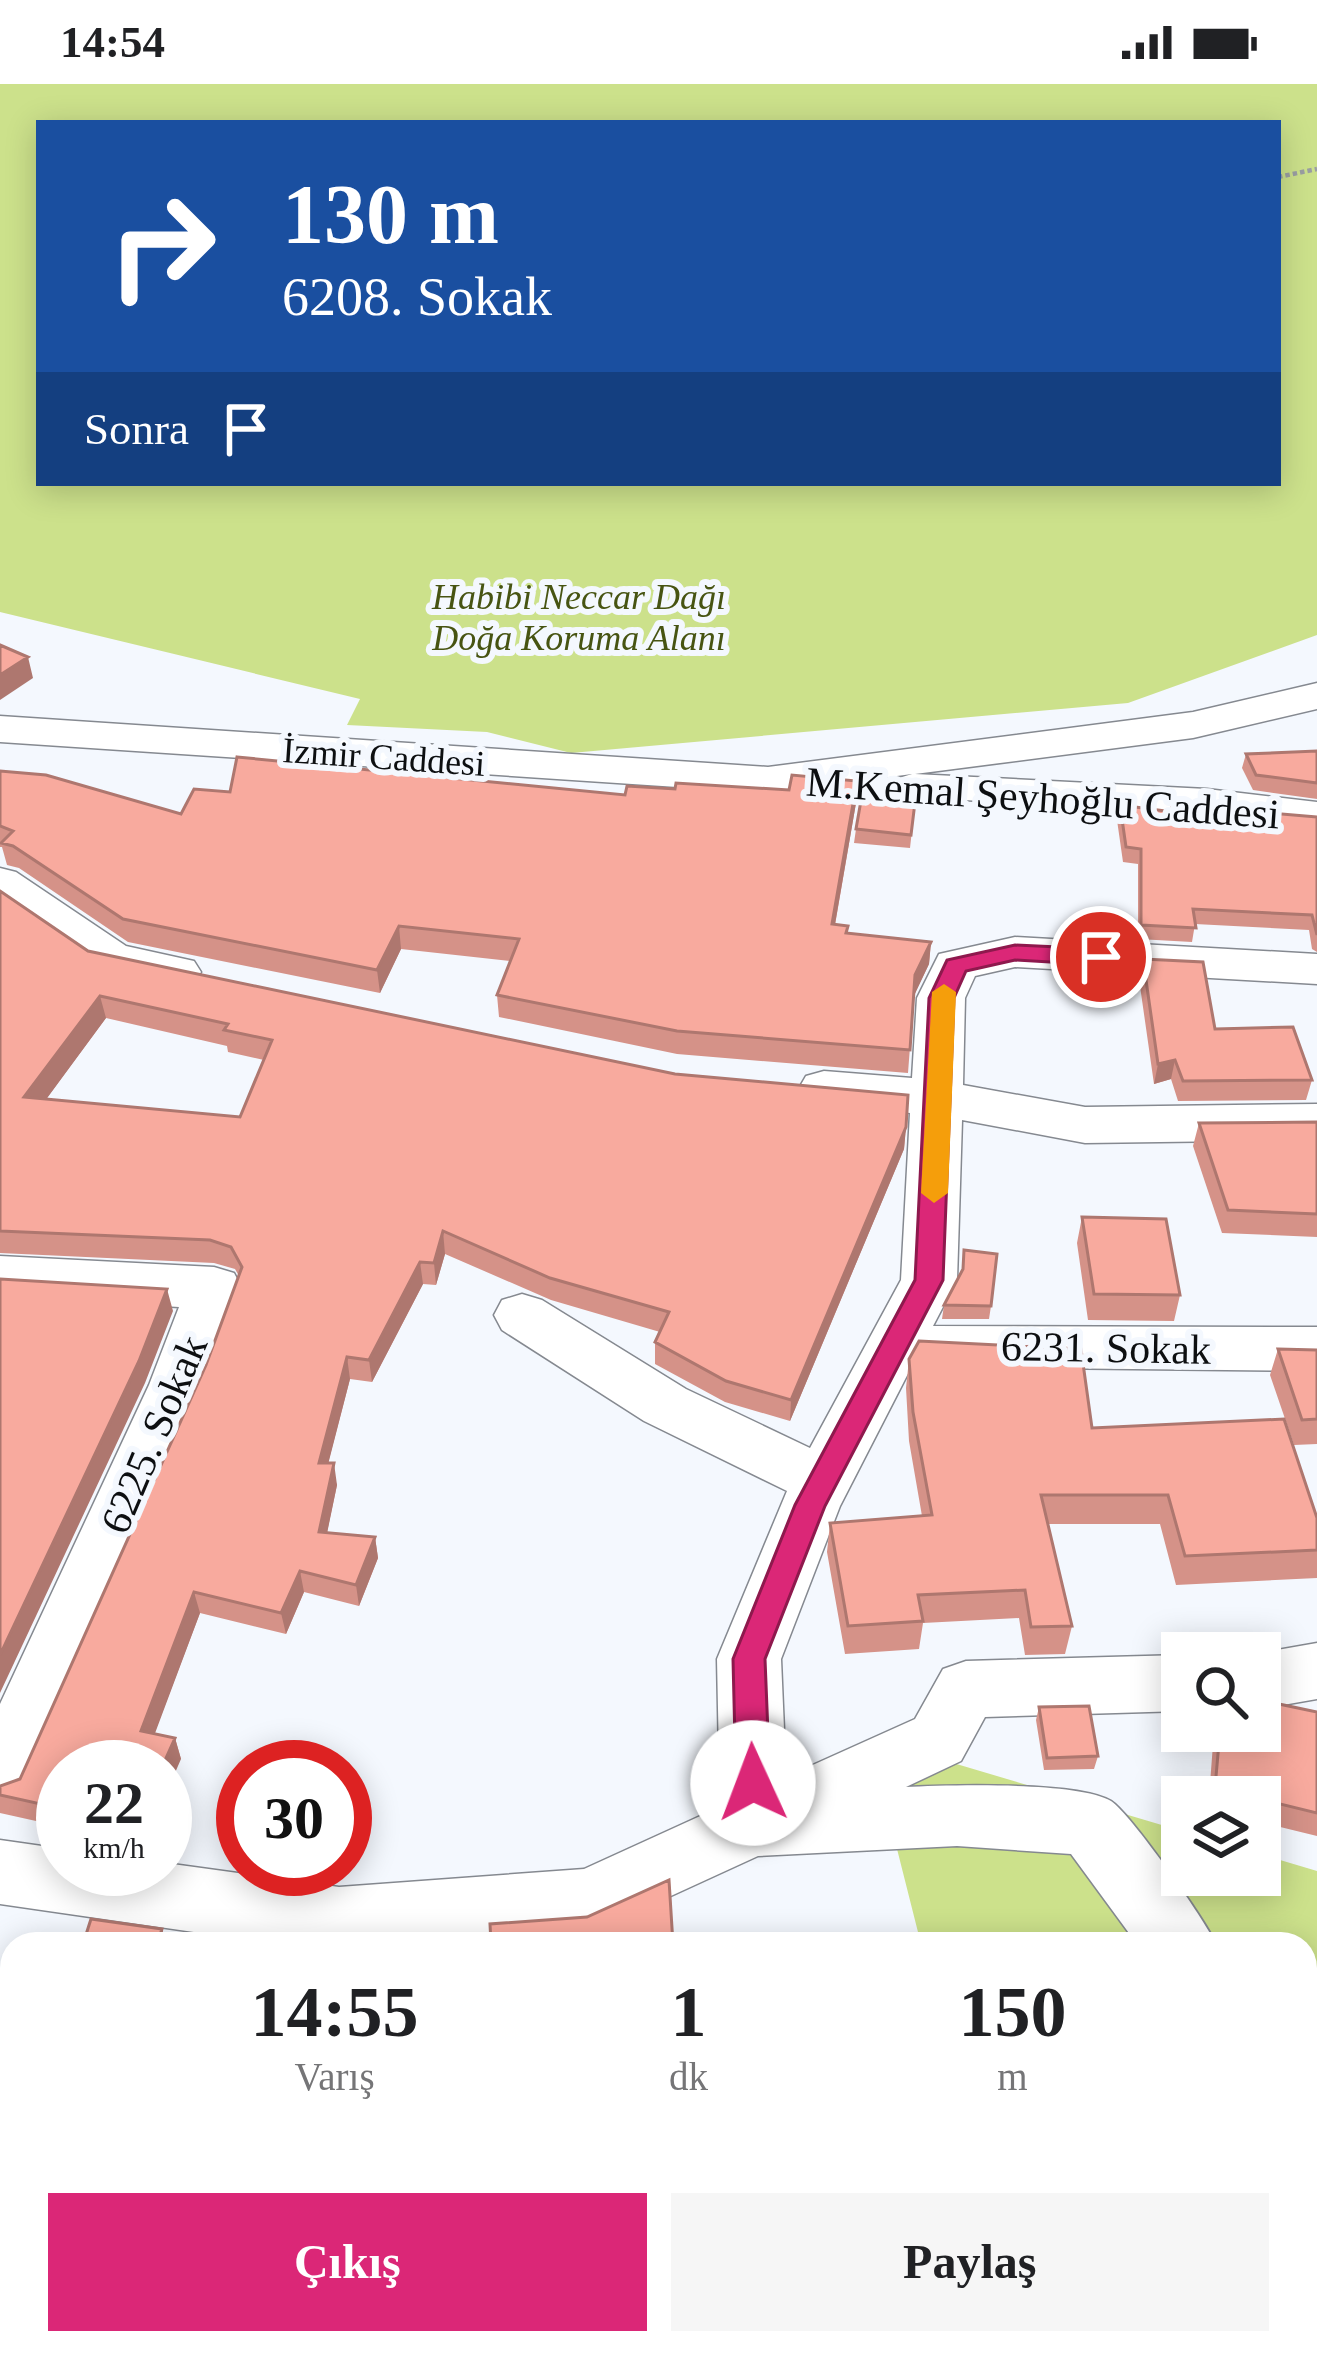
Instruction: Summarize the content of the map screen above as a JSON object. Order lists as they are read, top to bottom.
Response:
{
  "streets": {
    "street": [
      "İzmir Caddesi",
      "M.Kemal Şeyhoğlu Caddesi",
      "6231. Sokak",
      "6225. Sokak"
    ]
  },
  "crossings": [
    ["İzmir Caddesi", "M.Kemal Şeyhoğlu Caddesi"]
  ],
  "parks": ["Habibi Neccar Dağı Doğa Koruma Alanı"],
  "page": {
    "status": "14:54",
    "turn": ["130 m", "6208. Sokak"],
    "then": "Sonra",
    "speed": "22 km/h",
    "limit": "30",
    "eta": [
      "14:55",
      "Varış",
      "1",
      "dk",
      "150",
      "m"
    ],
    "buttons": ["Çıkış", "Paylaş"]
  }
}
